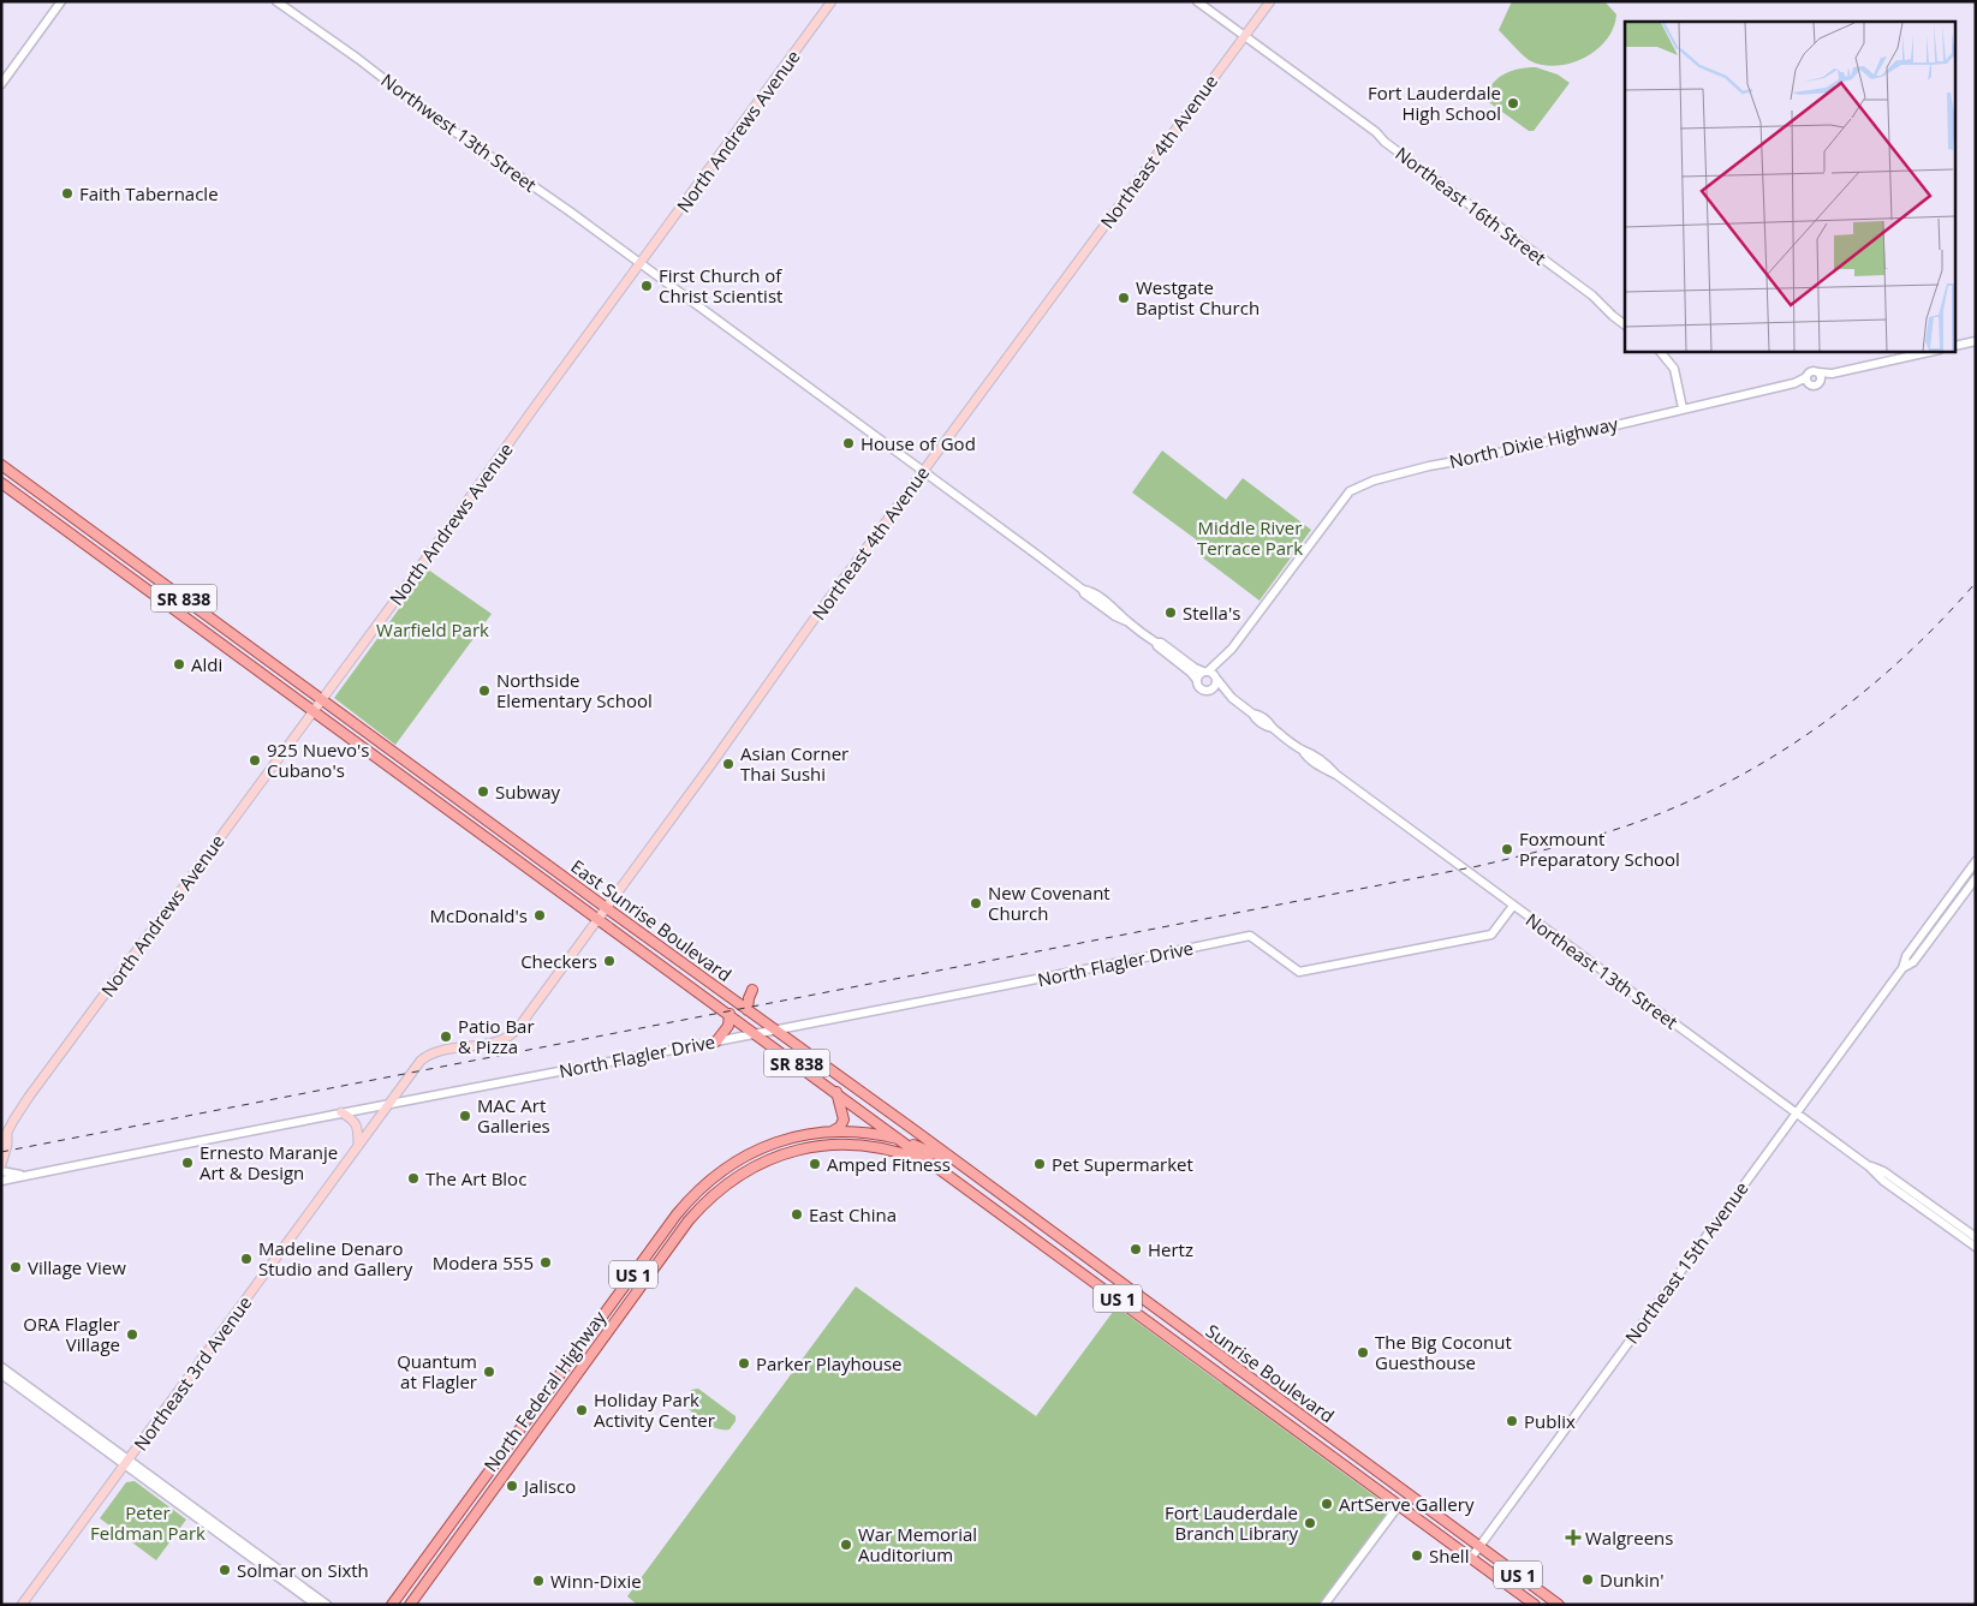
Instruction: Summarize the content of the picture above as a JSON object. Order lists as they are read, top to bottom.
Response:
{
  "streets": {
    "main road": [
      "North Andrews Avenue",
      "Northeast 4th Avenue",
      "SR 838",
      "East Sunrise Boulevard",
      "US 1",
      "Northeast 3rd Avenue",
      "Sunrise Boulevard",
      "North Federal Highway"
    ],
    "street": [
      "Northwest 13th Street",
      "Northeast 16th Street",
      "North Dixie Highway",
      "North Flagler Drive",
      "Northeast 13th Street",
      "Northeast 15th Avenue"
    ]
  },
  "crossings": [
    ["North Andrews Avenue", "Northwest 13th Street"],
    ["North Andrews Avenue", "SR 838"],
    ["North Andrews Avenue", "East Sunrise Boulevard"],
    ["Northeast 4th Avenue", "Northeast 16th Street"],
    ["Northeast 4th Avenue", "East Sunrise Boulevard"],
    ["Northeast 4th Avenue", "Northeast 3rd Avenue"],
    ["SR 838", "East Sunrise Boulevard"],
    ["East Sunrise Boulevard", "North Flagler Drive"],
    ["East Sunrise Boulevard", "Sunrise Boulevard"],
    ["East Sunrise Boulevard", "North Federal Highway"],
    ["North Flagler Drive", "Northeast 13th Street"],
    ["North Flagler Drive", "Northeast 3rd Avenue"],
    ["Northeast 13th Street", "Northeast 15th Avenue"],
    ["Northeast 15th Avenue", "Sunrise Boulevard"],
    ["Sunrise Boulevard", "North Federal Highway"]
  ],
  "parks": ["Middle River Terrace Park", "Warfield Park", "Peter Feldman Park"],
  "places": {
    "other": [
      "Fort Lauderdale High School",
      "Faith Tabernacle",
      "First Church of Christ Scientist",
      "Westgate Baptist Church",
      "House of God",
      "Stella's",
      "Aldi",
      "Northside Elementary School",
      "925 Nuevo's Cubano's",
      "Asian Corner Thai Sushi",
      "Subway",
      "Foxmount Preparatory School",
      "New Covenant Church",
      "McDonald's",
      "Checkers",
      "Patio Bar & Pizza",
      "MAC Art Galleries",
      "Ernesto Maranje Art & Design",
      "Amped Fitness",
      "Pet Supermarket",
      "The Art Bloc",
      "East China",
      "Hertz",
      "Madeline Denaro Studio and Gallery",
      "Modera 555",
      "Village View",
      "ORA Flagler Village",
      "The Big Coconut Guesthouse",
      "Parker Playhouse",
      "Quantum at Flagler",
      "Holiday Park Activity Center",
      "Publix",
      "Jalisco",
      "ArtServe Gallery",
      "Fort Lauderdale Branch Library",
      "War Memorial Auditorium",
      "Shell",
      "Solmar on Sixth",
      "Dunkin'",
      "Winn-Dixie"
    ],
    "health": ["Walgreens"]
  }
}
